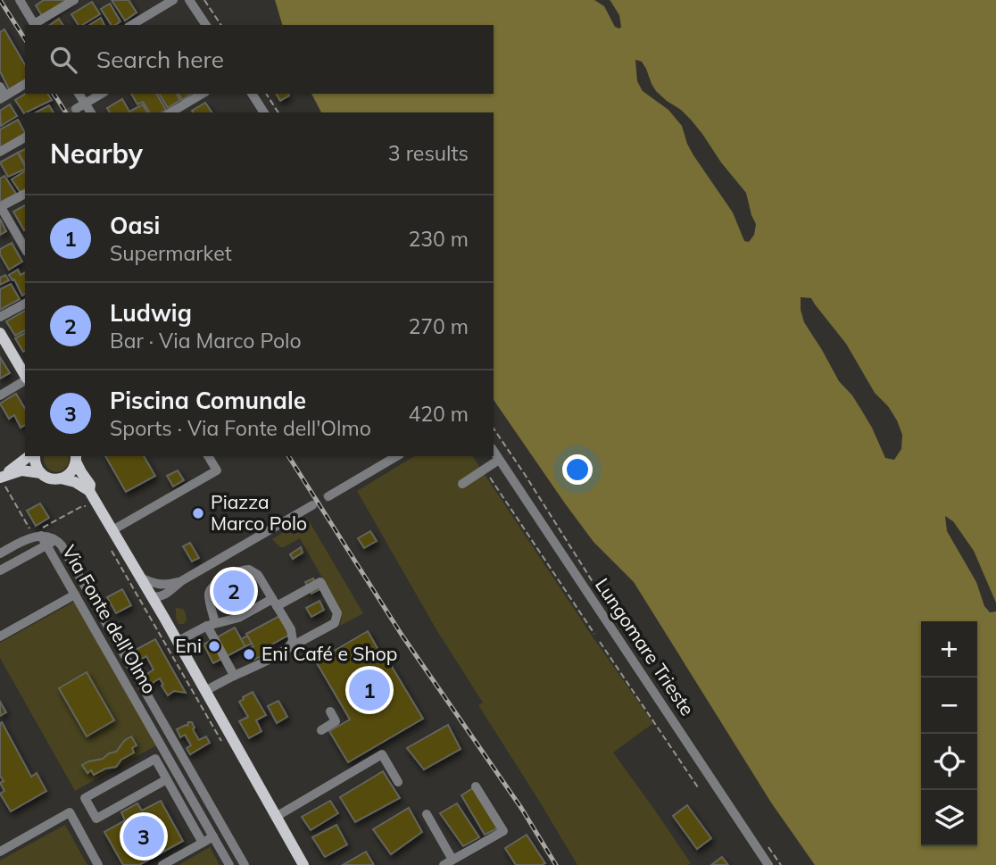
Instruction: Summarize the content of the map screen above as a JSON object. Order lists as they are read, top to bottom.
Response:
{
  "streets": {
    "street": ["Via Fonte dell'Olmo", "Lungomare Trieste"]
  },
  "places": ["Piazza Marco Polo", "Eni", "Eni Café e Shop"],
  "page": {
    "search": "Search here",
    "heading": ["Nearby", "3 results"],
    "list": [
      {
        "mark": "1",
        "name": "Oasi",
        "note": "Supermarket",
        "value": "230 m"
      },
      {
        "mark": "2",
        "name": "Ludwig",
        "note": "Bar · Via Marco Polo",
        "value": "270 m"
      },
      {
        "mark": "3",
        "name": "Piscina Comunale",
        "note": "Sports · Via Fonte dell'Olmo",
        "value": "420 m"
      }
    ],
    "pins": ["2", "1", "3"],
    "map_buttons": ["+", "−"]
  }
}
